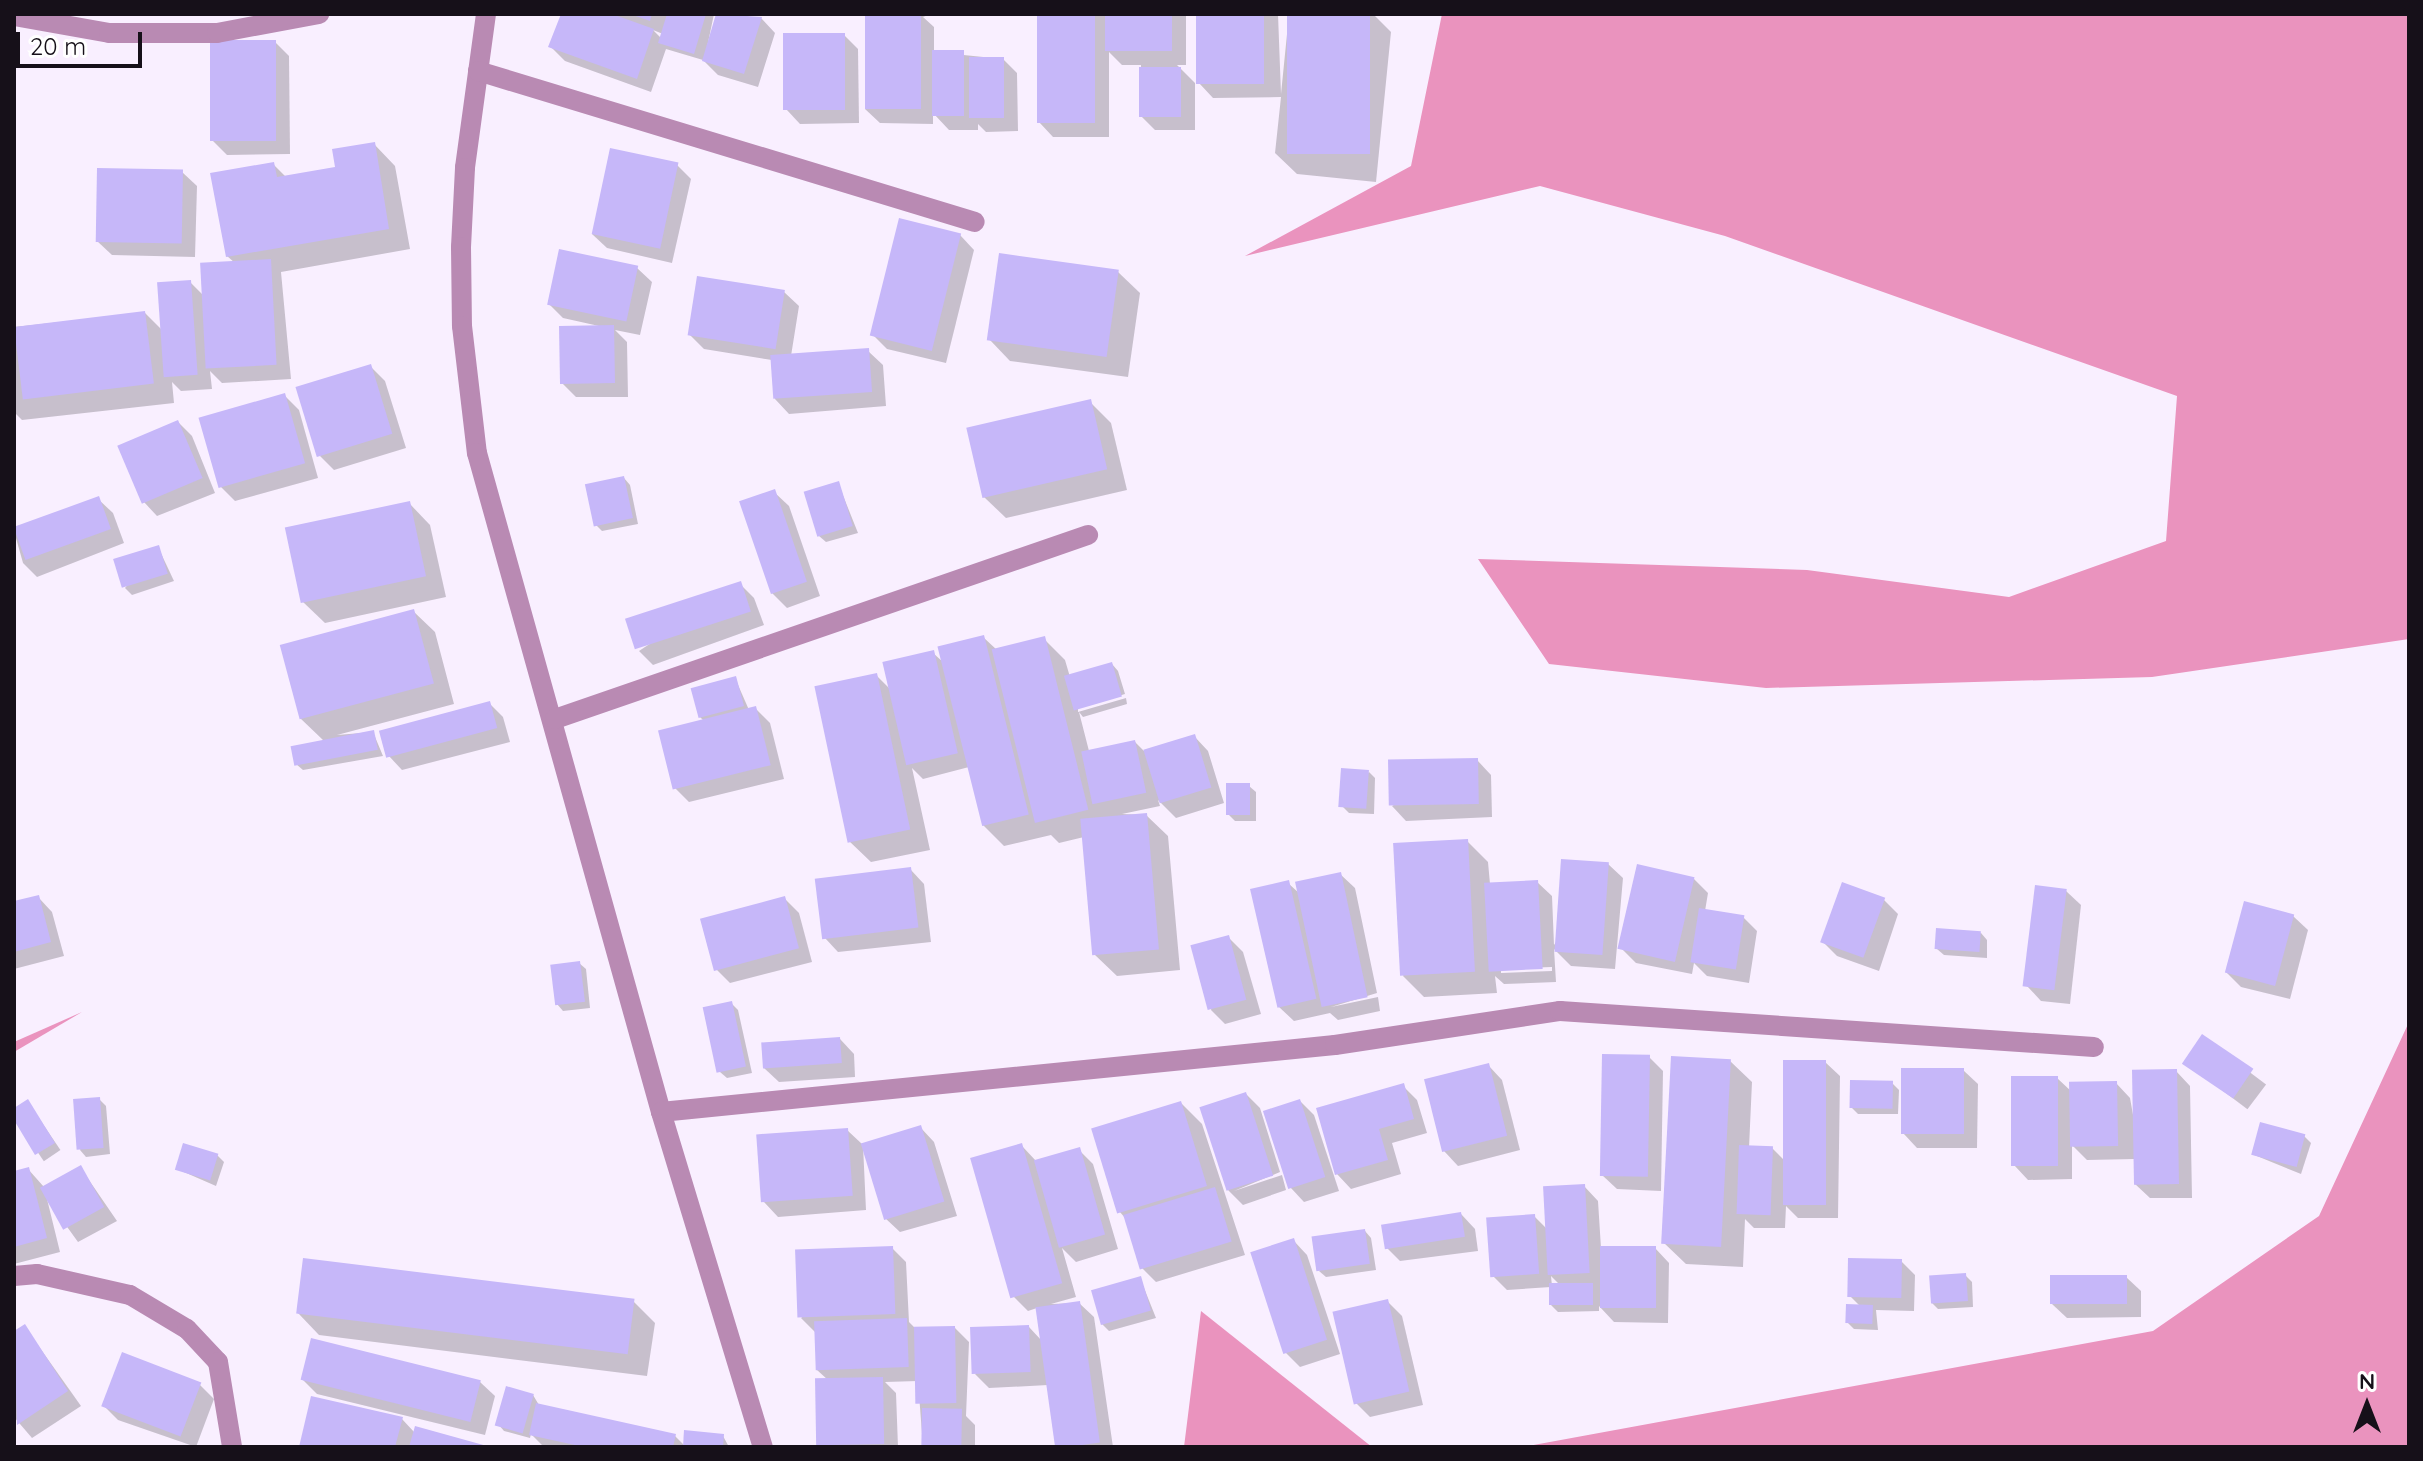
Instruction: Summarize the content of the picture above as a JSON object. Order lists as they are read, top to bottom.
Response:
{
  "scale_bar": "20 m",
  "north": "top"
}
